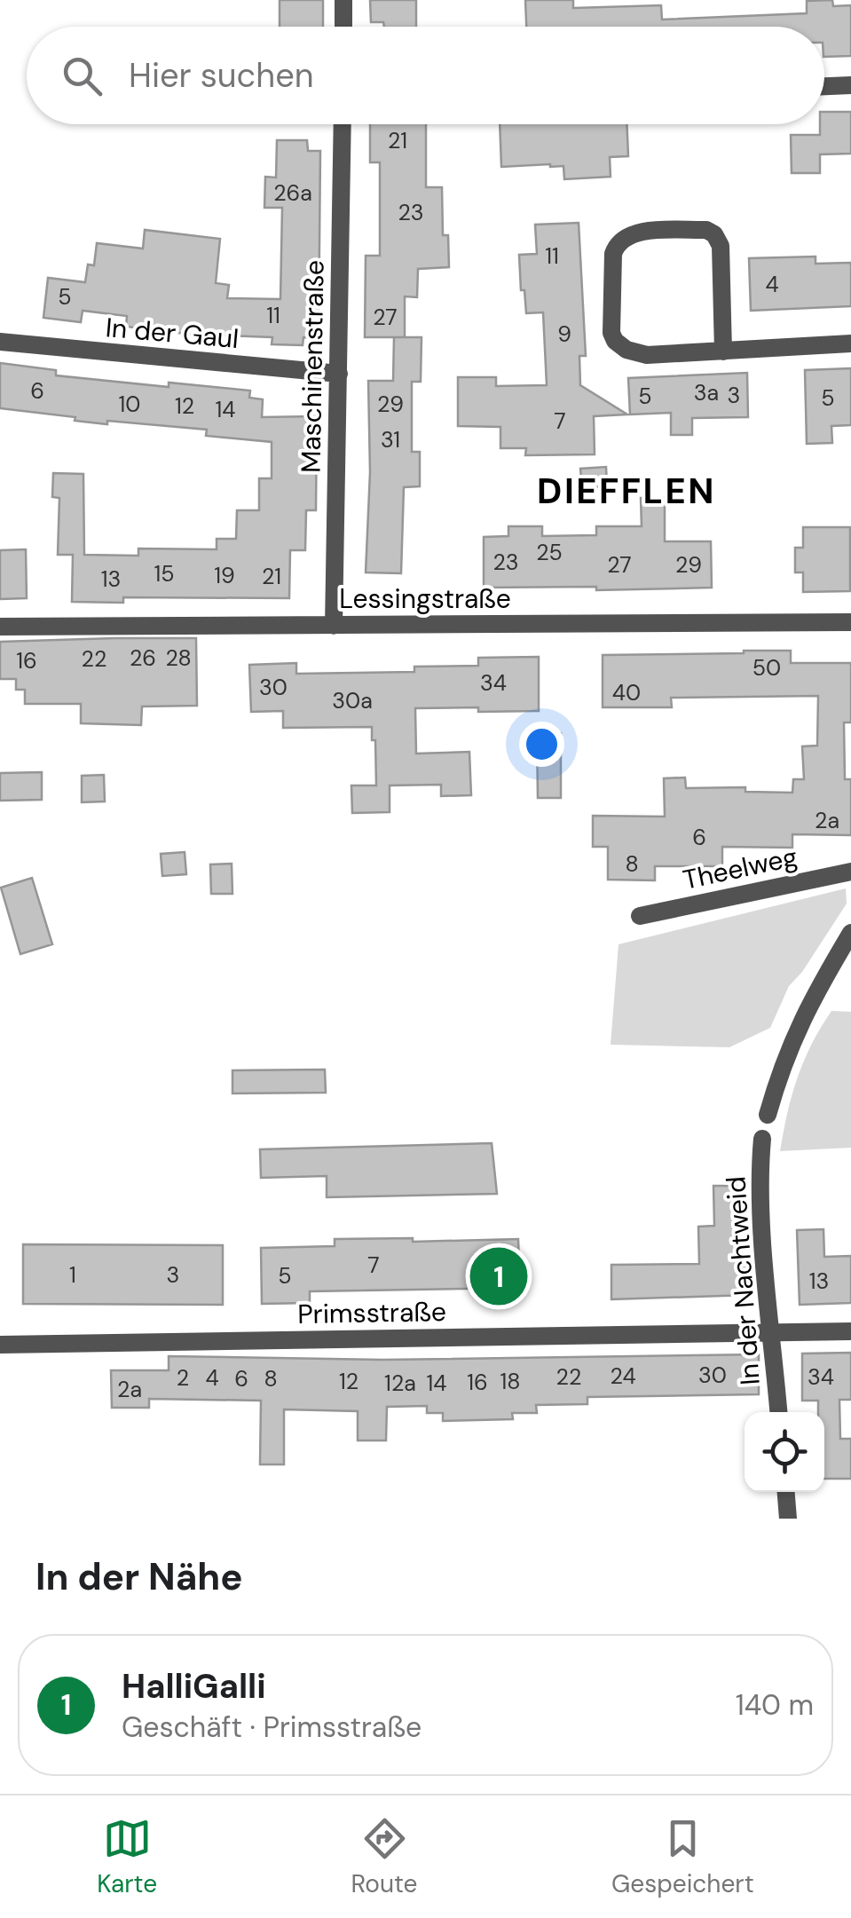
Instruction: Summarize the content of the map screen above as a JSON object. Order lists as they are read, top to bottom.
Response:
{
  "streets": {
    "street": [
      "In der Gaul",
      "Maschinenstraße",
      "Lessingstraße",
      "Theelweg",
      "In der Nachtweid",
      "Primsstraße"
    ]
  },
  "crossings": [
    ["In der Gaul", "Maschinenstraße"],
    ["Maschinenstraße", "Lessingstraße"],
    ["In der Nachtweid", "Primsstraße"]
  ],
  "districts": ["DIEFFLEN"],
  "house_numbers": [
    "21",
    "26a",
    "23",
    "11",
    "4",
    "5",
    "11",
    "27",
    "9",
    "6",
    "3a",
    "3",
    "5",
    "5",
    "10",
    "29",
    "12",
    "14",
    "7",
    "31",
    "25",
    "23",
    "27",
    "29",
    "15",
    "19",
    "21",
    "13",
    "26",
    "28",
    "22",
    "16",
    "50",
    "34",
    "30",
    "40",
    "30a",
    "2a",
    "6",
    "8",
    "7",
    "1",
    "3",
    "5",
    "13",
    "30",
    "24",
    "22",
    "34",
    "2",
    "4",
    "6",
    "8",
    "12",
    "18",
    "16",
    "12a",
    "14",
    "2a"
  ],
  "page": {
    "search": "Hier suchen",
    "pins": "1",
    "heading": "In der Nähe",
    "list": [
      {
        "mark": "1",
        "name": "HalliGalli",
        "note": "Geschäft · Primsstraße",
        "value": "140 m"
      }
    ],
    "nav": ["Karte", "Route", "Gespeichert"]
  }
}
